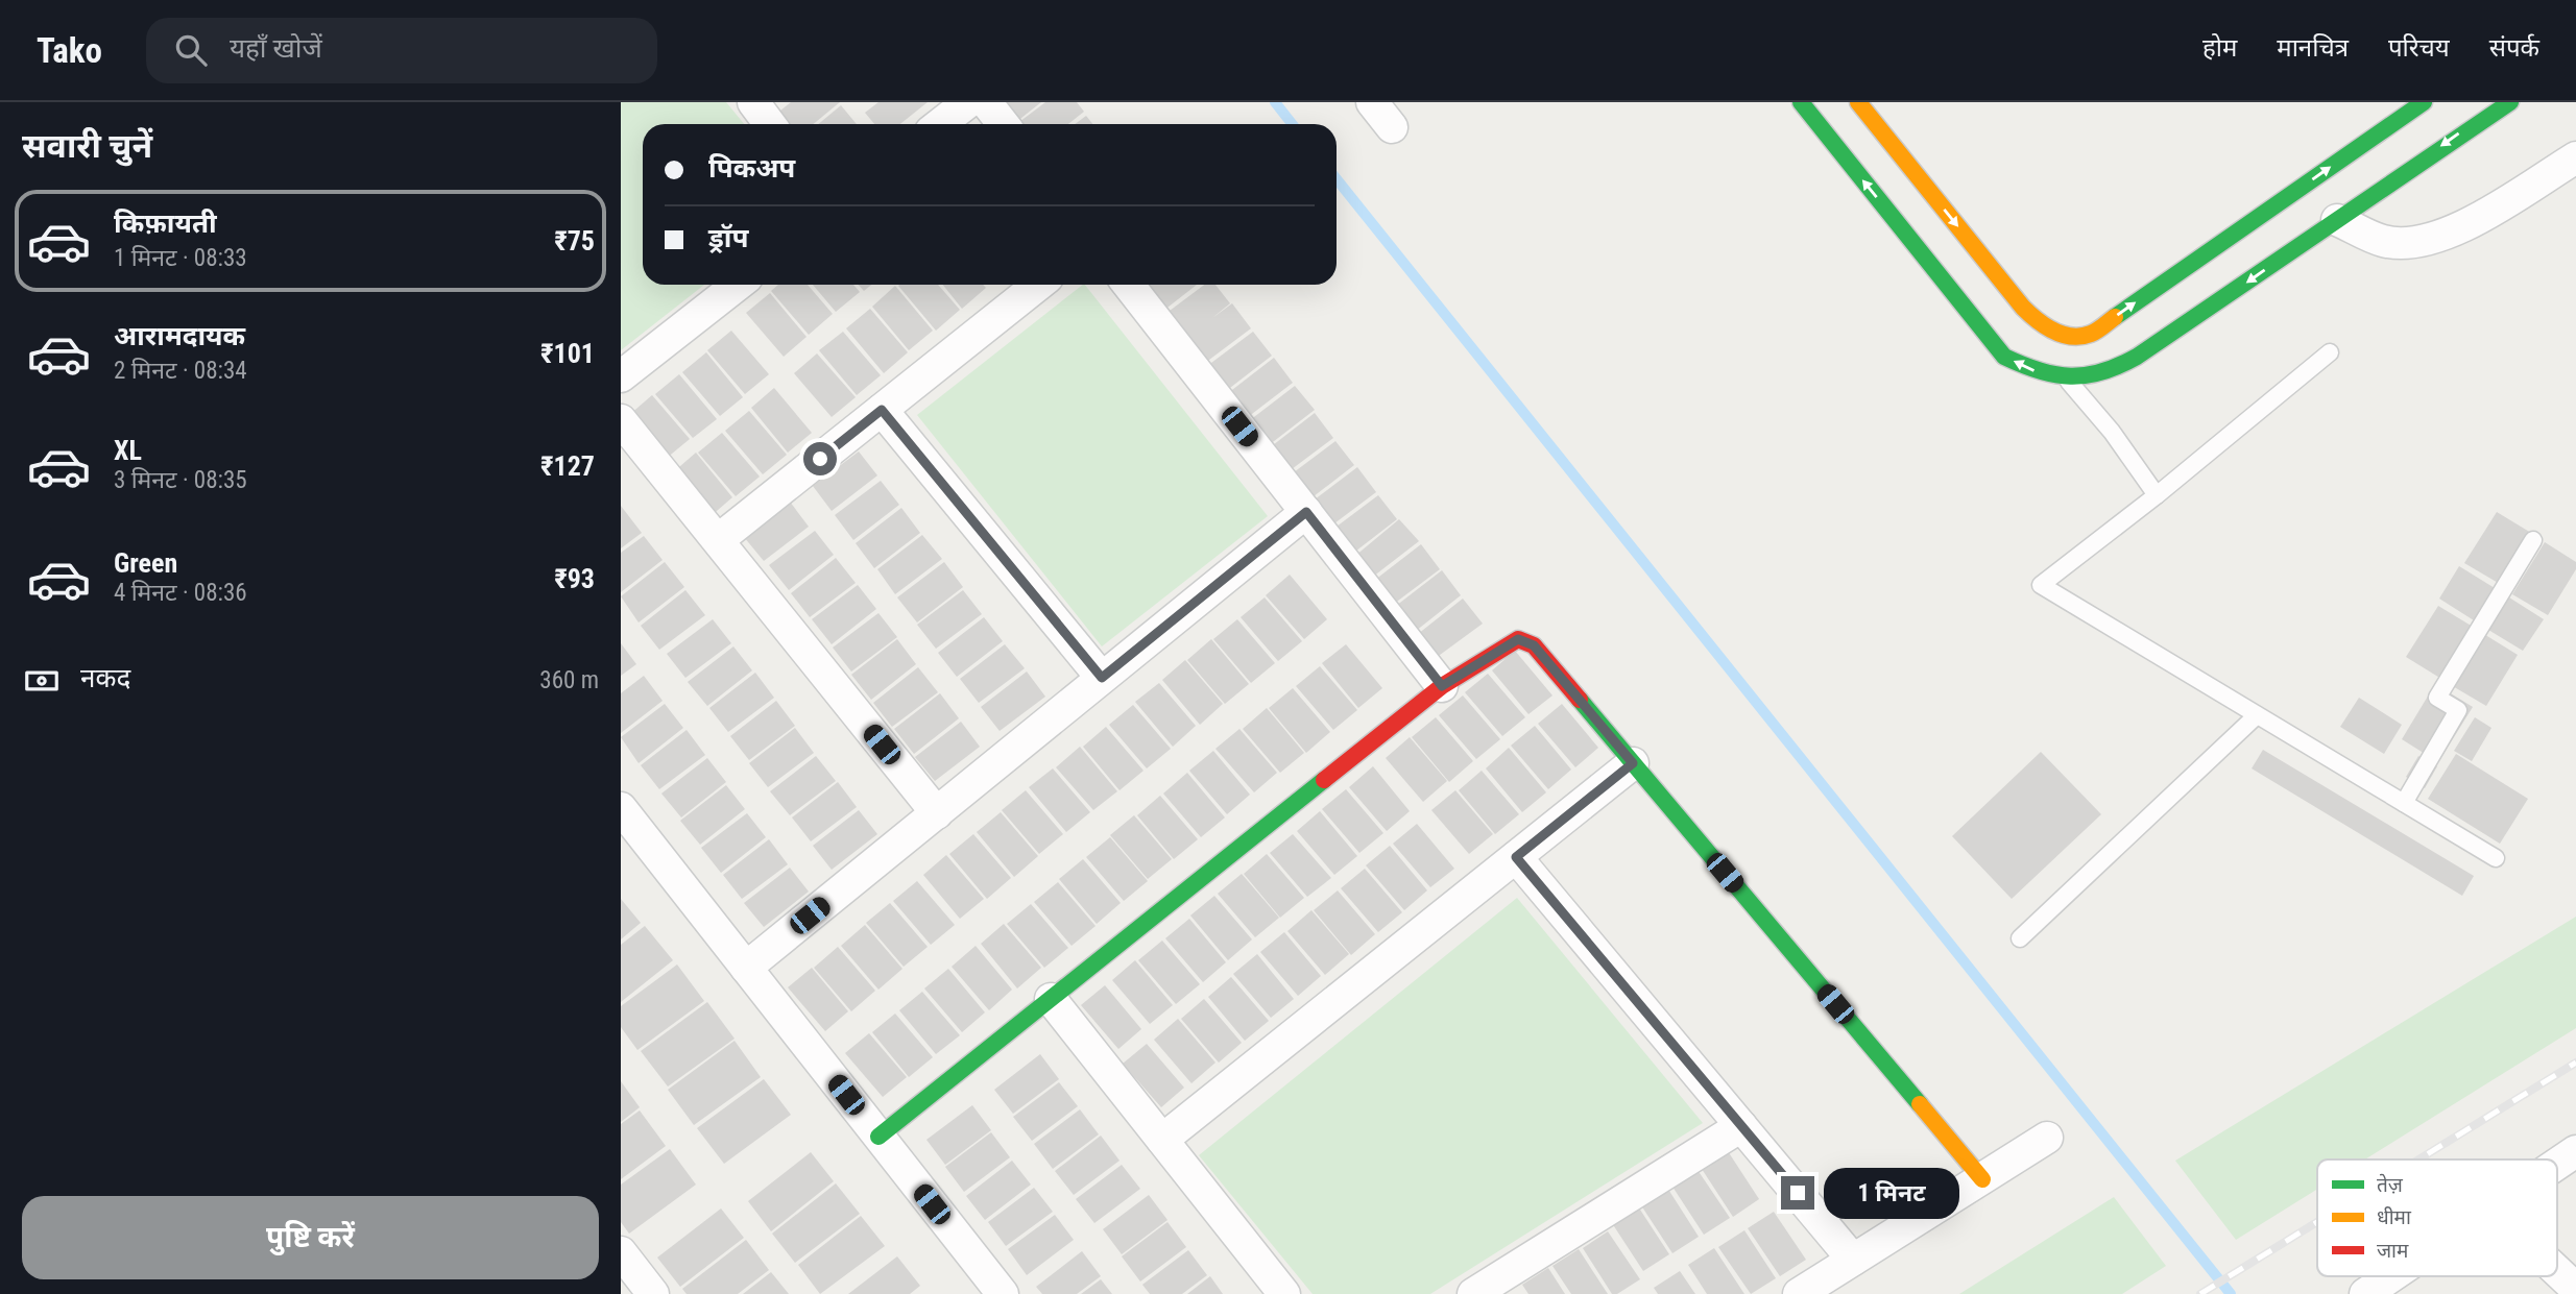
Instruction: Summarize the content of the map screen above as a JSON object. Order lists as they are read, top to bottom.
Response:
{
  "legend": ["तेज़", "धीमा", "जाम"],
  "page": {
    "header": "Tako",
    "search": "यहाँ खोजें",
    "nav": [
      "होम",
      "मानचित्र",
      "परिचय",
      "संपर्क"
    ],
    "heading": "सवारी चुनें",
    "banner": ["पिकअप", "ड्रॉप"],
    "list": [
      {
        "name": "किफ़ायती",
        "note": "1 मिनट · 08:33",
        "value": "₹75"
      },
      {
        "name": "आरामदायक",
        "note": "2 मिनट · 08:34",
        "value": "₹101"
      },
      {
        "name": "XL",
        "note": "3 मिनट · 08:35",
        "value": "₹127"
      },
      {
        "name": "Green",
        "note": "4 मिनट · 08:36",
        "value": "₹93"
      }
    ],
    "pay": ["नकद", "360 m"],
    "bubble": "1 मिनट",
    "buttons": "पुष्टि करें"
  }
}
